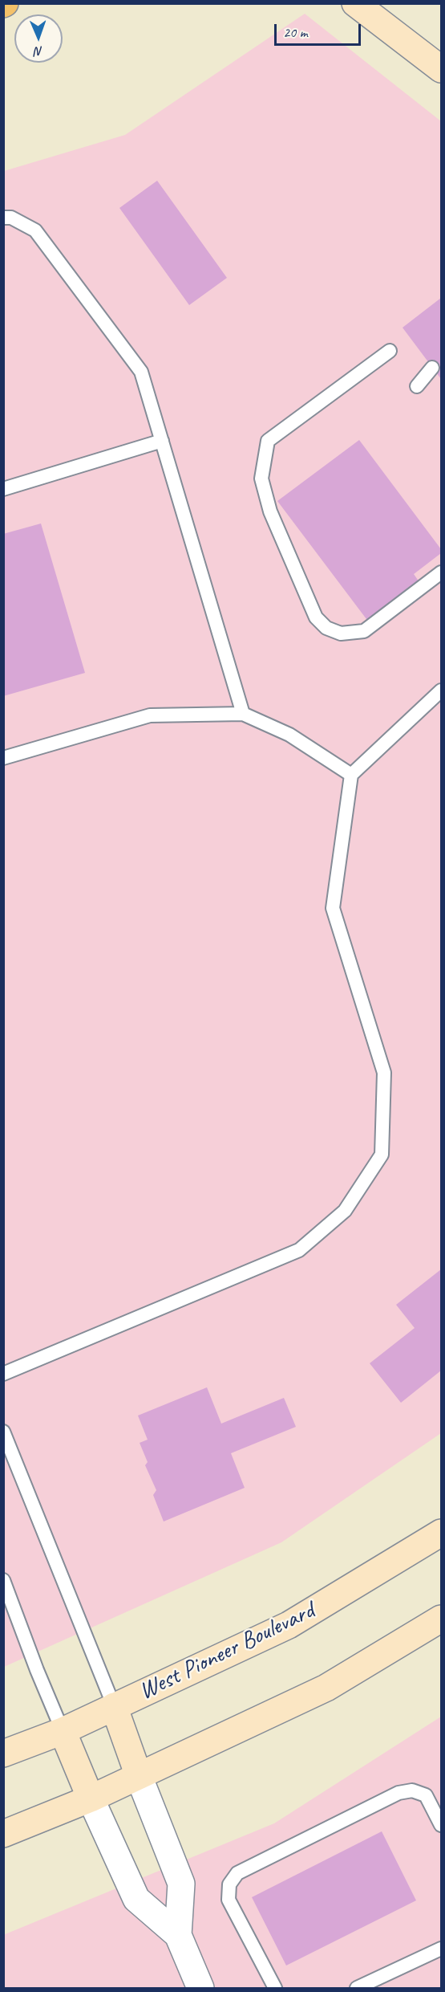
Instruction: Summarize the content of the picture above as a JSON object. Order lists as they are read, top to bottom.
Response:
{
  "streets": {
    "main road": ["West Pioneer Boulevard"]
  },
  "scale_bar": "20 m",
  "north": "bottom"
}
